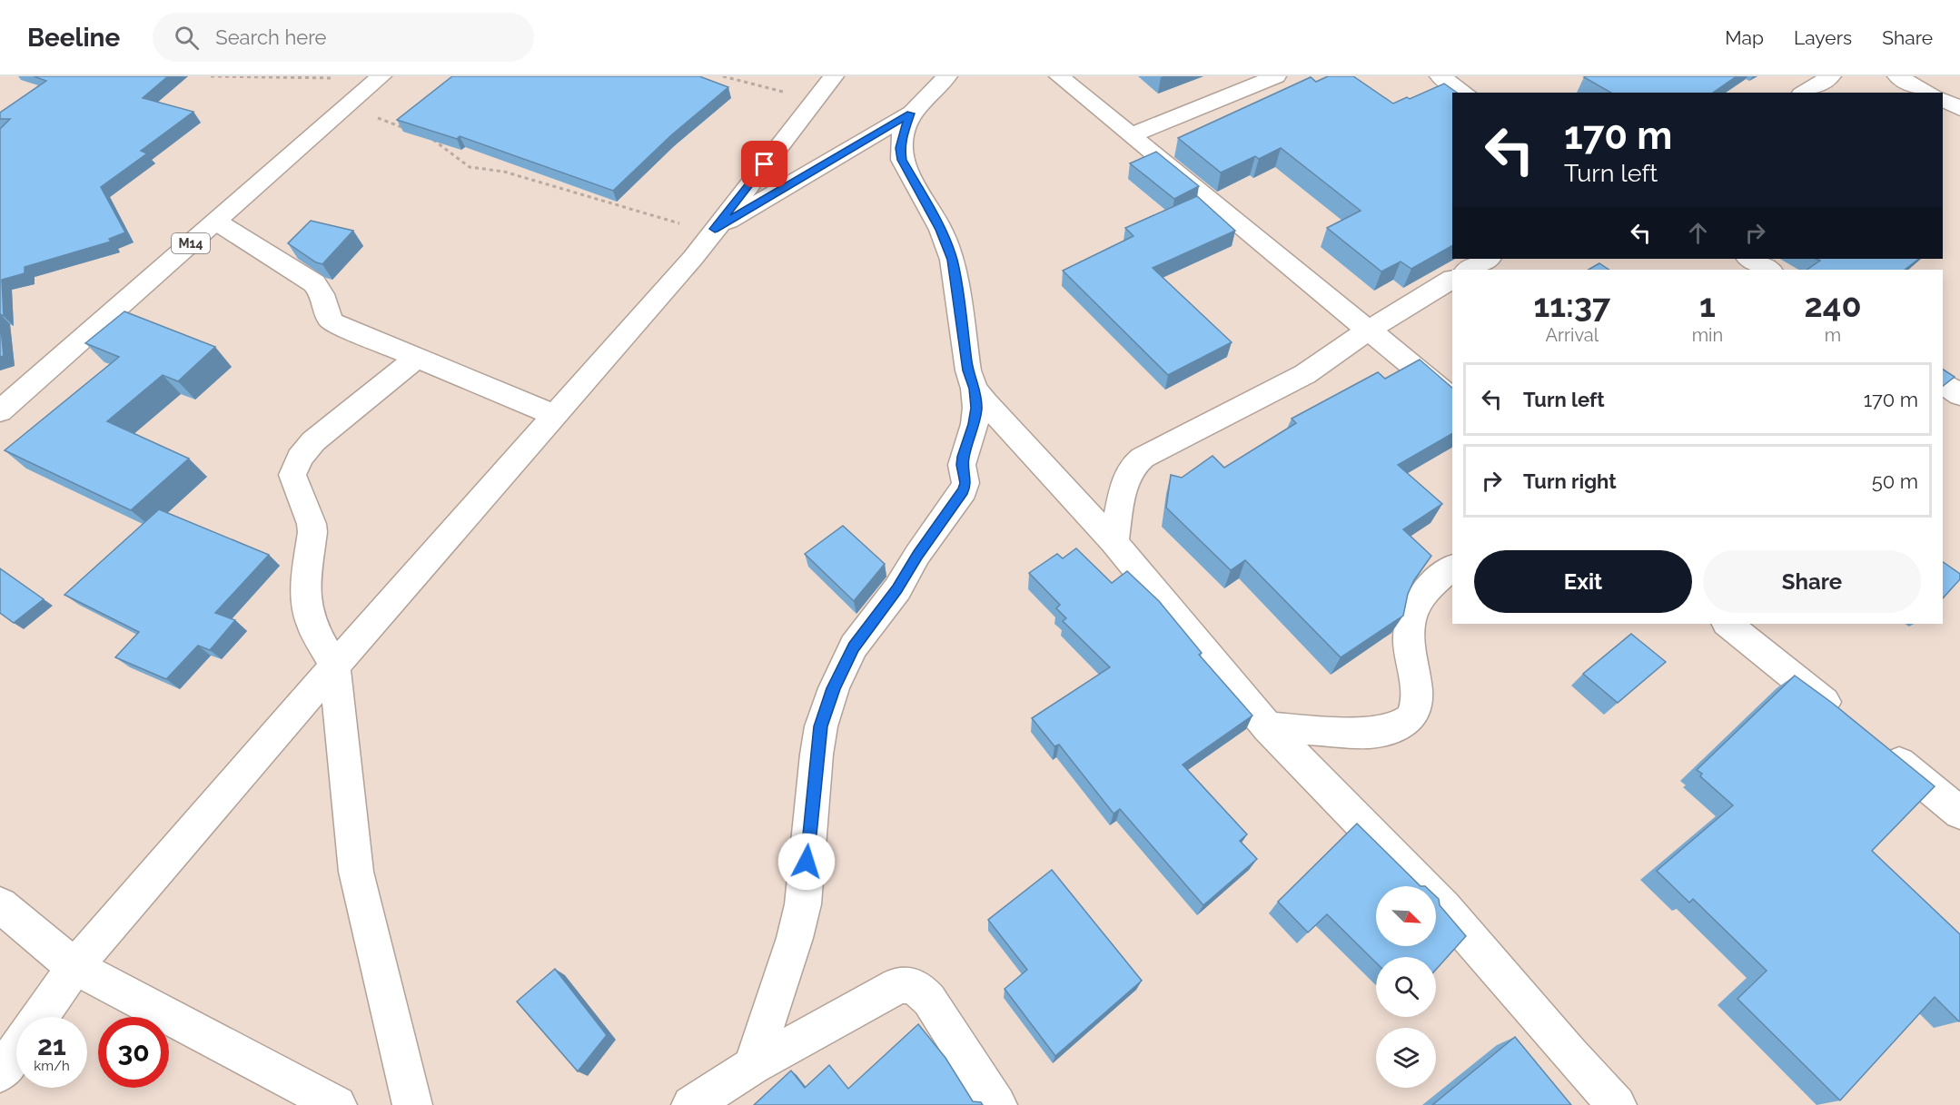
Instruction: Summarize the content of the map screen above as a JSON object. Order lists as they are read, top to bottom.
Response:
{
  "streets": {
    "street": ["M14"]
  },
  "north": "bottom right",
  "page": {
    "header": "Beeline",
    "search": "Search here",
    "nav": ["Map", "Layers", "Share"],
    "turn": ["170 m", "Turn left"],
    "eta": [
      "11:37",
      "Arrival",
      "1",
      "min",
      "240",
      "m"
    ],
    "list": [
      {
        "name": "Turn left",
        "value": "170 m"
      },
      {
        "name": "Turn right",
        "value": "50 m"
      }
    ],
    "buttons": ["Exit", "Share"],
    "speed": "21 km/h",
    "limit": "30"
  }
}
